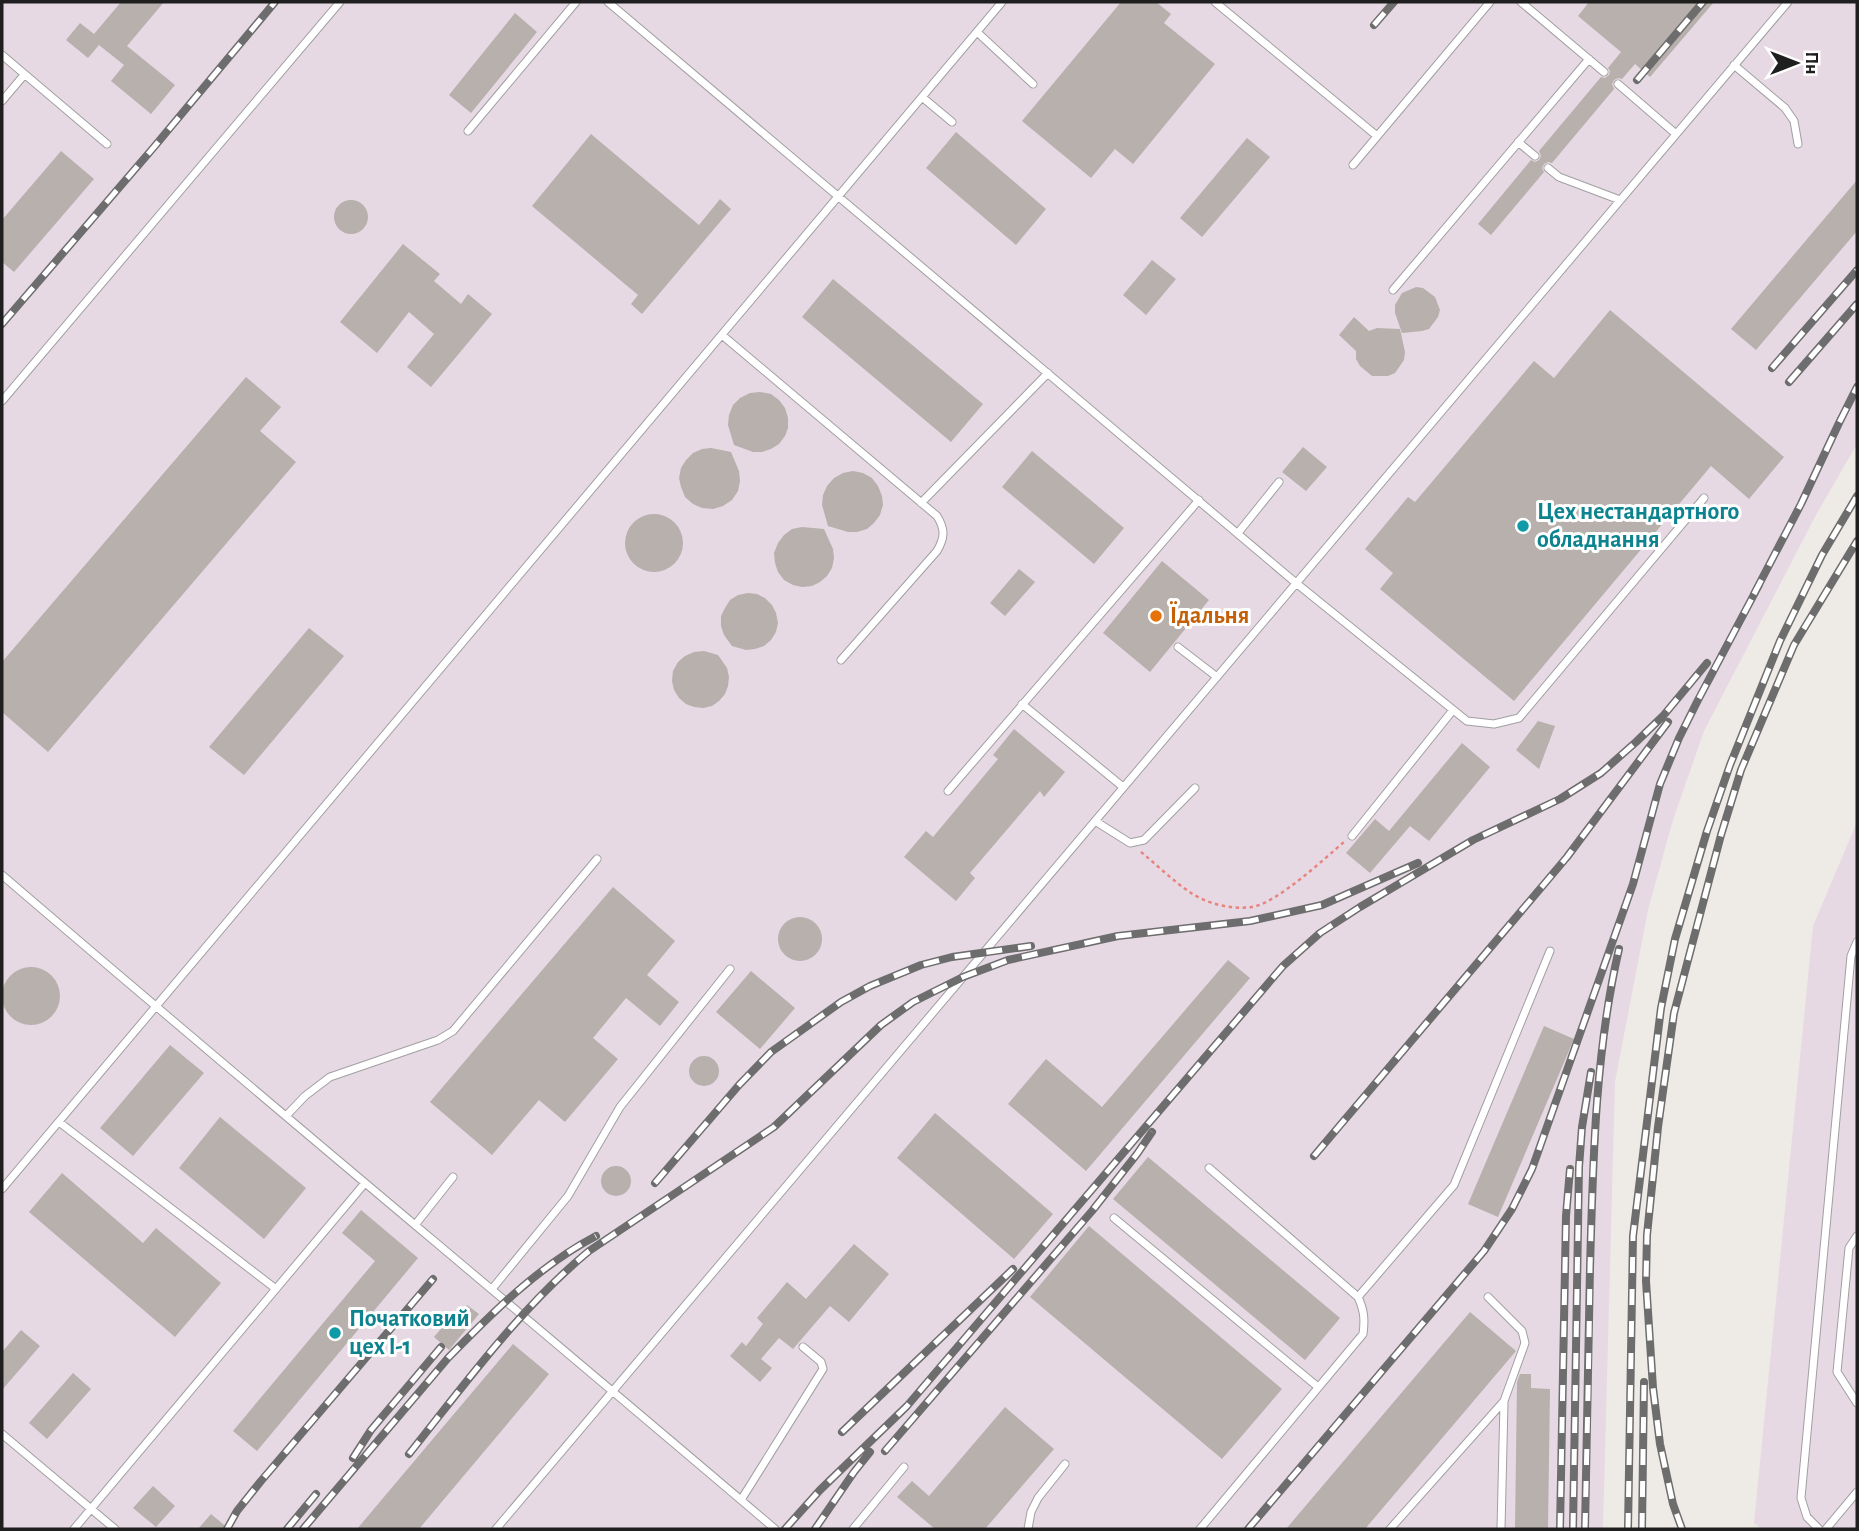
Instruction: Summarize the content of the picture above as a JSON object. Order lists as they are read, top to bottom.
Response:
{
  "places": ["Цех нестандартного обладнання", "Їдальня", "Початковий цех І-1"],
  "north": "right"
}
